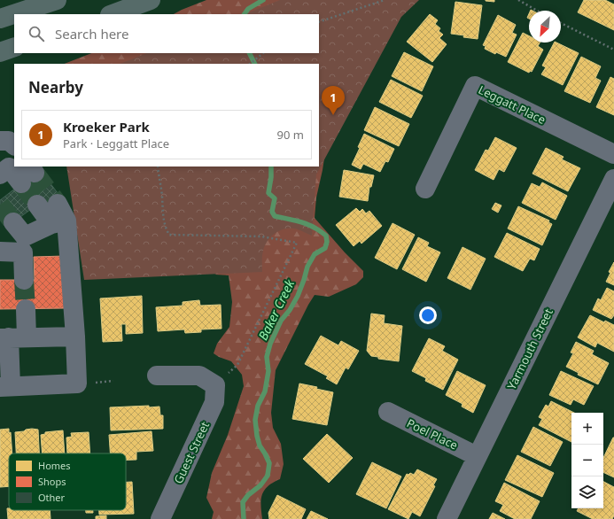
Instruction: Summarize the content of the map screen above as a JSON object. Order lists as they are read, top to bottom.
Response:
{
  "streets": {
    "street": [
      "Leggatt Place",
      "Yarmouth Street",
      "Poel Place",
      "Guest Street"
    ]
  },
  "crossings": [
    ["Yarmouth Street", "Poel Place"]
  ],
  "water": ["Baker Creek"],
  "legend": ["Homes", "Shops", "Other"],
  "north": "bottom left",
  "page": {
    "search": "Search here",
    "heading": "Nearby",
    "pins": "1",
    "list": [
      {
        "mark": "1",
        "name": "Kroeker Park",
        "note": "Park · Leggatt Place",
        "value": "90 m"
      }
    ],
    "map_buttons": ["+", "−"]
  }
}
